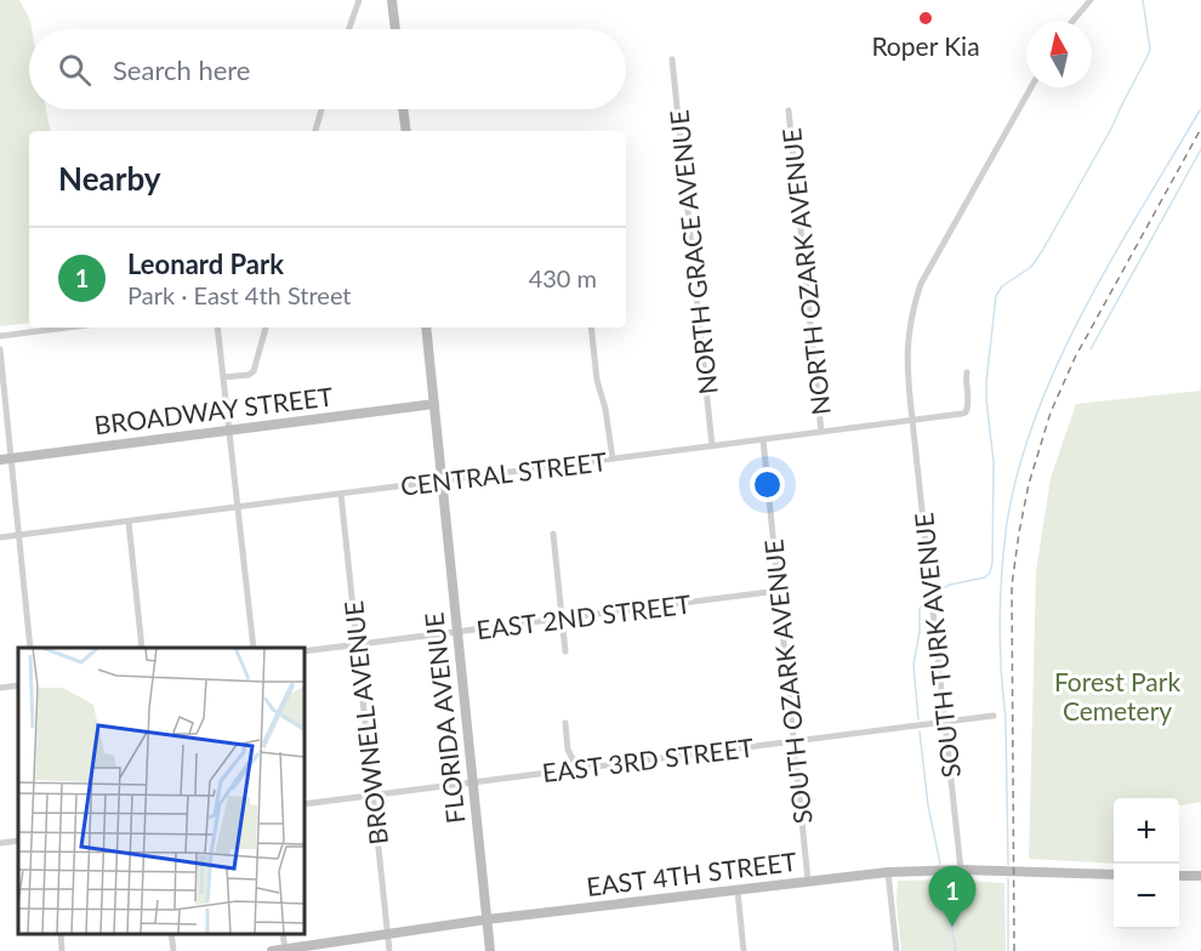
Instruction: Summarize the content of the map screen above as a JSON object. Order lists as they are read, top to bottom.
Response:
{
  "streets": {
    "street": [
      "NORTH GRACE AVENUE",
      "NORTH OZARK AVENUE",
      "BROADWAY STREET",
      "CENTRAL STREET",
      "EAST 2ND STREET",
      "SOUTH TURK AVENUE",
      "SOUTH OZARK AVENUE",
      "FLORIDA AVENUE",
      "BROWNELL AVENUE",
      "EAST 3RD STREET",
      "EAST 4TH STREET"
    ]
  },
  "crossings": [
    ["NORTH GRACE AVENUE", "CENTRAL STREET"],
    ["NORTH OZARK AVENUE", "CENTRAL STREET"],
    ["BROADWAY STREET", "FLORIDA AVENUE"],
    ["CENTRAL STREET", "SOUTH TURK AVENUE"],
    ["CENTRAL STREET", "SOUTH OZARK AVENUE"],
    ["CENTRAL STREET", "FLORIDA AVENUE"],
    ["CENTRAL STREET", "BROWNELL AVENUE"],
    ["EAST 2ND STREET", "SOUTH OZARK AVENUE"],
    ["EAST 2ND STREET", "FLORIDA AVENUE"],
    ["EAST 2ND STREET", "BROWNELL AVENUE"],
    ["SOUTH TURK AVENUE", "EAST 3RD STREET"],
    ["SOUTH TURK AVENUE", "EAST 4TH STREET"],
    ["SOUTH OZARK AVENUE", "EAST 3RD STREET"],
    ["SOUTH OZARK AVENUE", "EAST 4TH STREET"],
    ["FLORIDA AVENUE", "EAST 3RD STREET"],
    ["FLORIDA AVENUE", "EAST 4TH STREET"],
    ["BROWNELL AVENUE", "EAST 3RD STREET"],
    ["BROWNELL AVENUE", "EAST 4TH STREET"]
  ],
  "parks": ["Forest Park Cemetery"],
  "places": ["Roper Kia"],
  "north": "top",
  "page": {
    "search": "Search here",
    "heading": "Nearby",
    "list": [
      {
        "mark": "1",
        "name": "Leonard Park",
        "note": "Park · East 4th Street",
        "value": "430 m"
      }
    ],
    "map_buttons": ["+", "−"],
    "pins": "1"
  }
}
